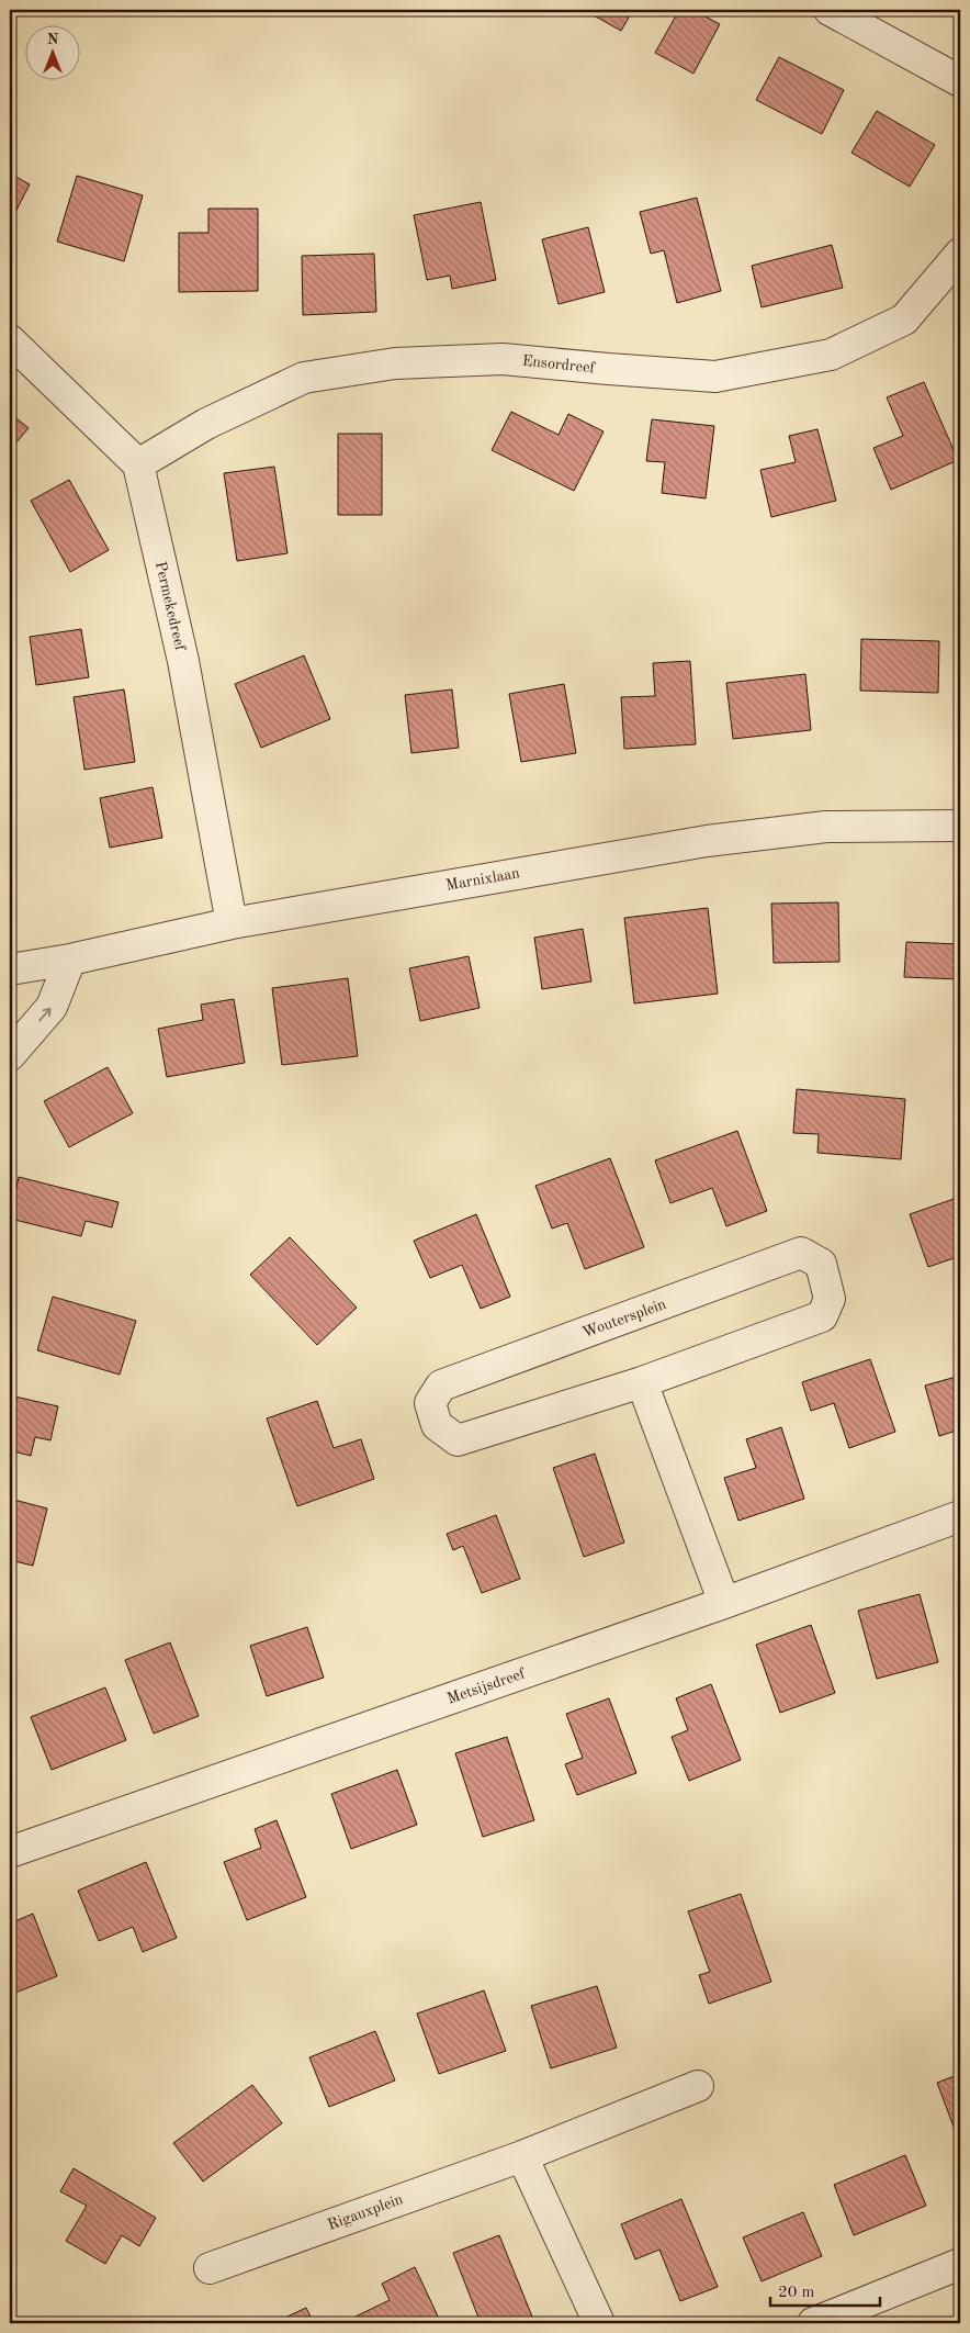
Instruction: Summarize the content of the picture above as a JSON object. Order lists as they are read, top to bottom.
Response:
{
  "streets": {
    "street": [
      "Ensordreef",
      "Permekedreef",
      "Marnixlaan",
      "Woutersplein",
      "Metsijsdreef",
      "Rigauxplein"
    ]
  },
  "crossings": [
    ["Ensordreef", "Permekedreef"],
    ["Permekedreef", "Marnixlaan"]
  ],
  "scale_bar": "20 m",
  "north": "top"
}
